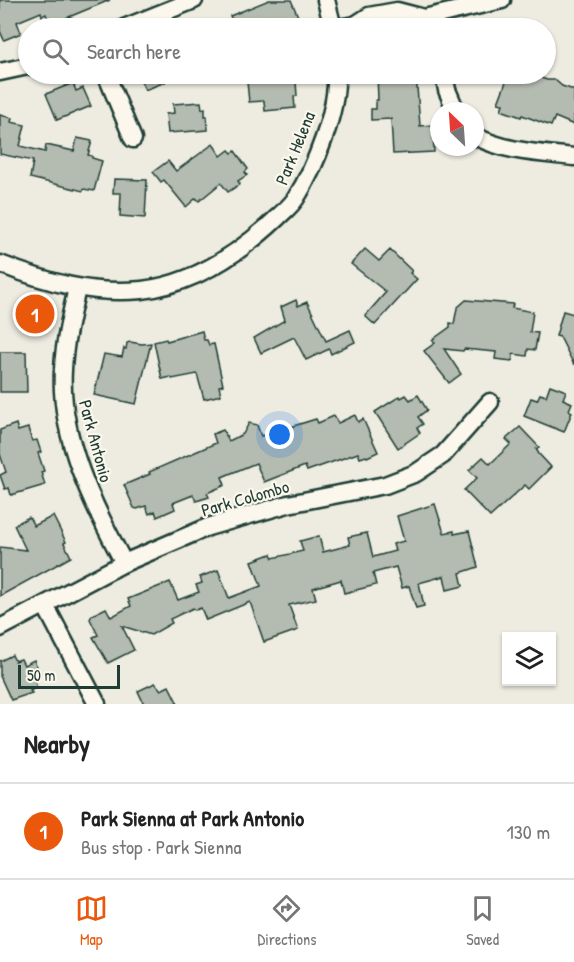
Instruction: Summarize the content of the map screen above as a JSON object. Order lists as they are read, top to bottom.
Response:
{
  "streets": {
    "street": ["Park Helena", "Park Antonio", "Park Colombo"]
  },
  "crossings": [
    ["Park Helena", "Park Antonio"],
    ["Park Antonio", "Park Colombo"]
  ],
  "scale_bar": "50 m",
  "north": "top left",
  "page": {
    "search": "Search here",
    "pins": "1",
    "scale": "50 m",
    "heading": "Nearby",
    "list": [
      {
        "mark": "1",
        "name": "Park Sienna at Park Antonio",
        "note": "Bus stop · Park Sienna",
        "value": "130 m"
      }
    ],
    "nav": ["Map", "Directions", "Saved"]
  }
}
